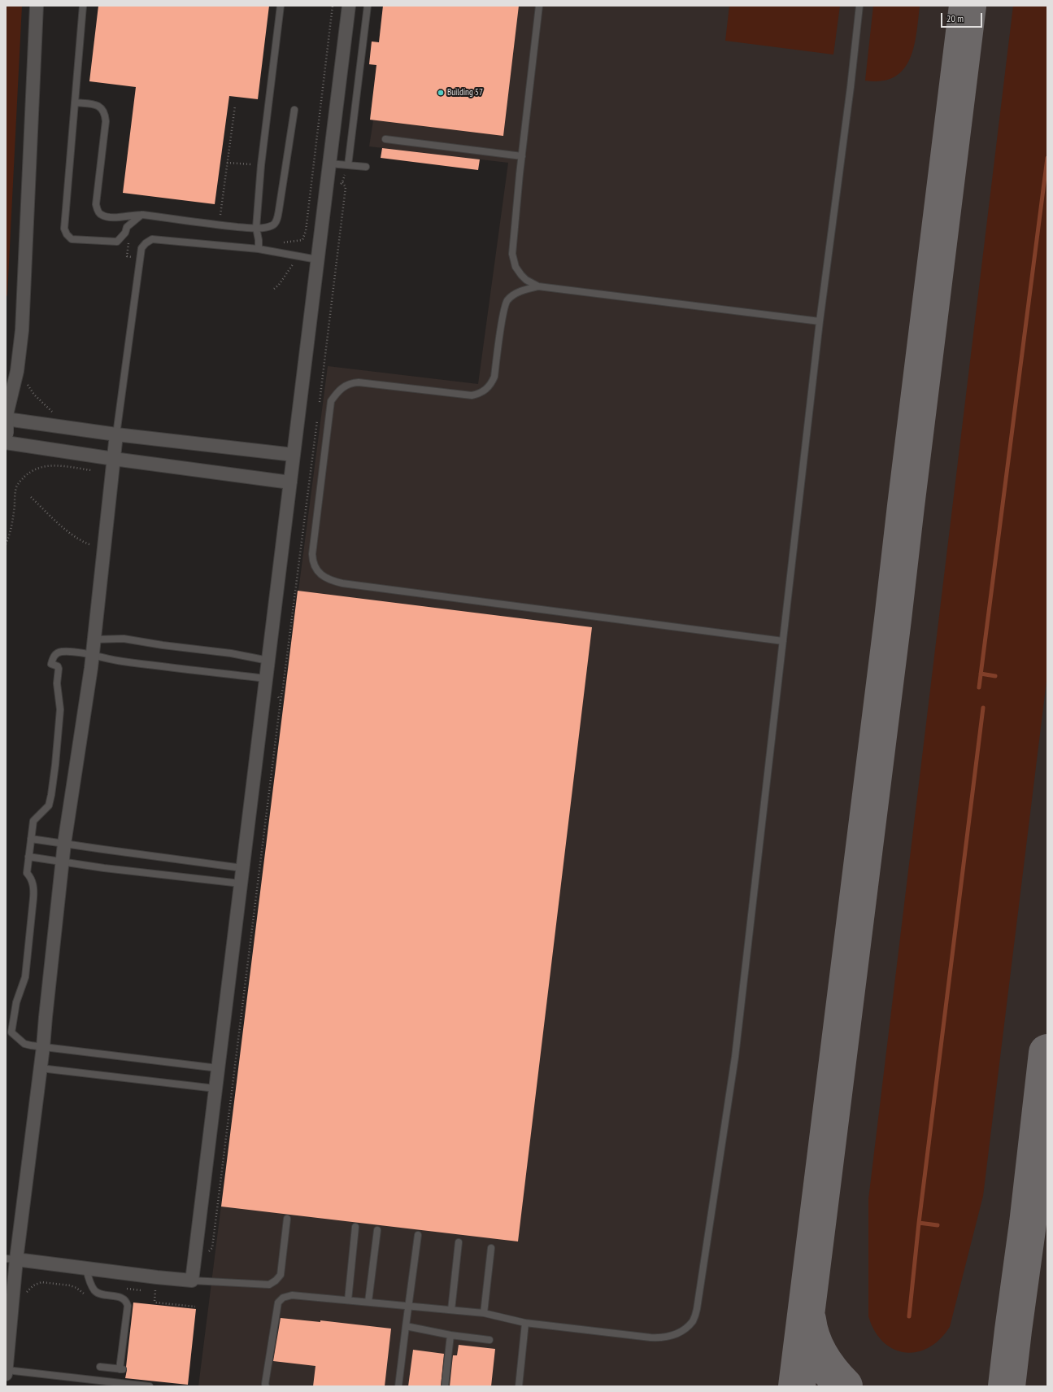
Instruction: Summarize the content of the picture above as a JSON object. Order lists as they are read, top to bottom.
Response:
{
  "places": ["Building 57"],
  "scale_bar": "20 m"
}
